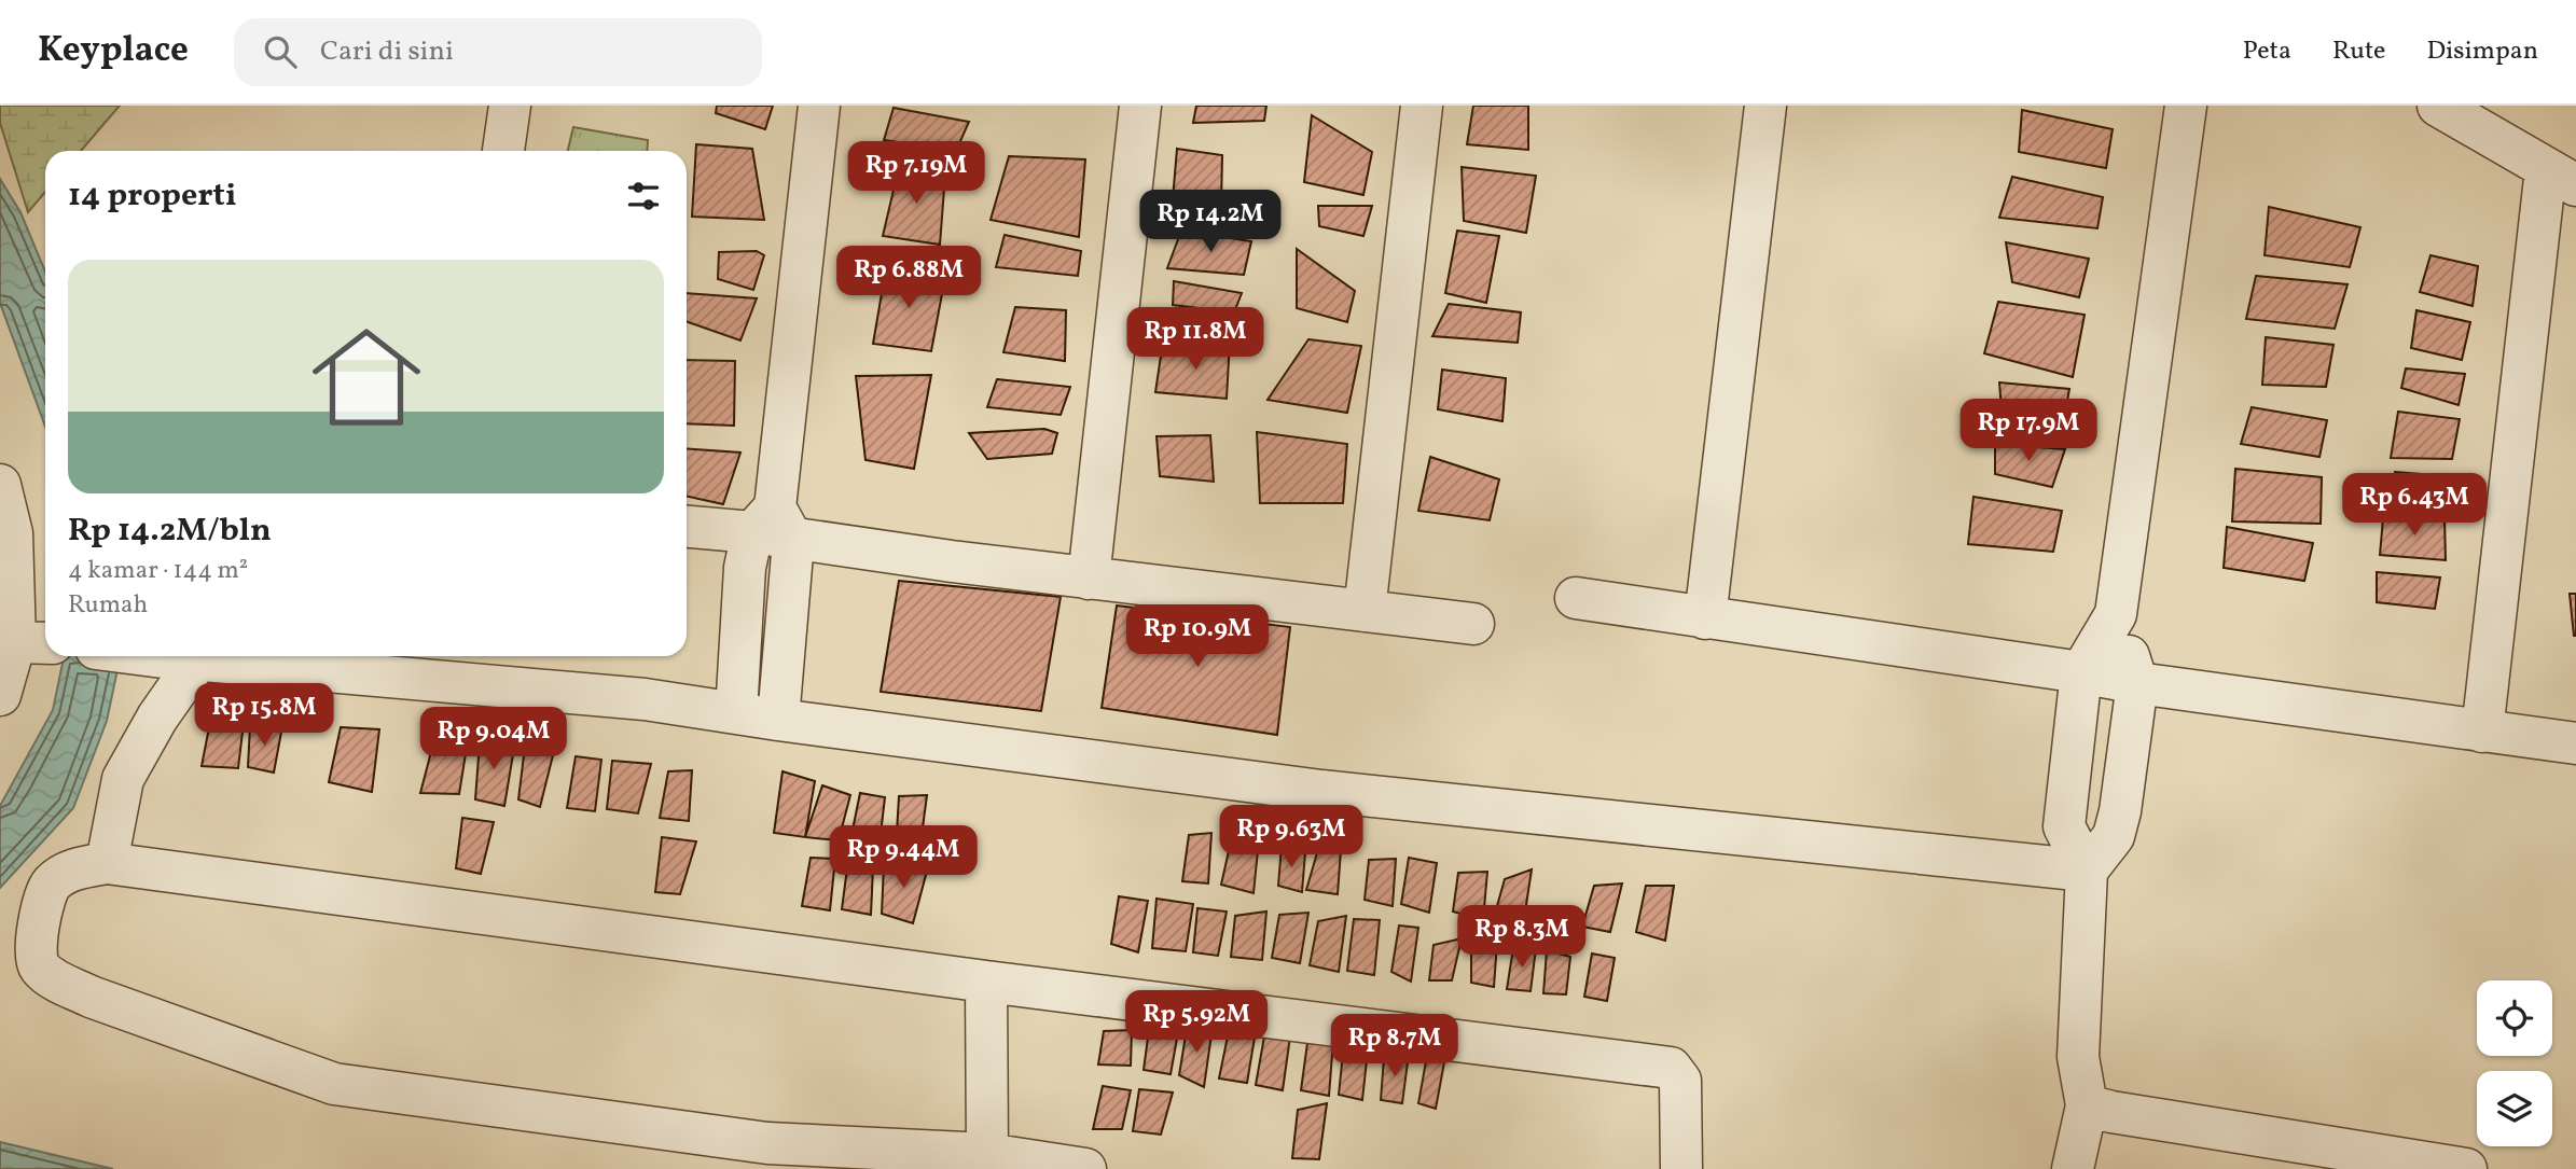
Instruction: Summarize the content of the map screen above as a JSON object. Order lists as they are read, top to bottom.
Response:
{
  "page": {
    "header": "Keyplace",
    "search": "Cari di sini",
    "nav": ["Peta", "Rute", "Disimpan"],
    "price": [
      "Rp 7.19M",
      "Rp 14.2M",
      "Rp 6.88M",
      "Rp 11.8M",
      "Rp 17.9M",
      "Rp 6.43M",
      "Rp 10.9M",
      "Rp 15.8M",
      "Rp 9.04M",
      "Rp 9.63M",
      "Rp 9.44M",
      "Rp 8.3M",
      "Rp 5.92M",
      "Rp 8.7M"
    ],
    "heading": "14 properti",
    "list": [
      {
        "name": "Rp 14.2M/bln",
        "note": "4 kamar · 144 m² · Rumah"
      }
    ]
  }
}
